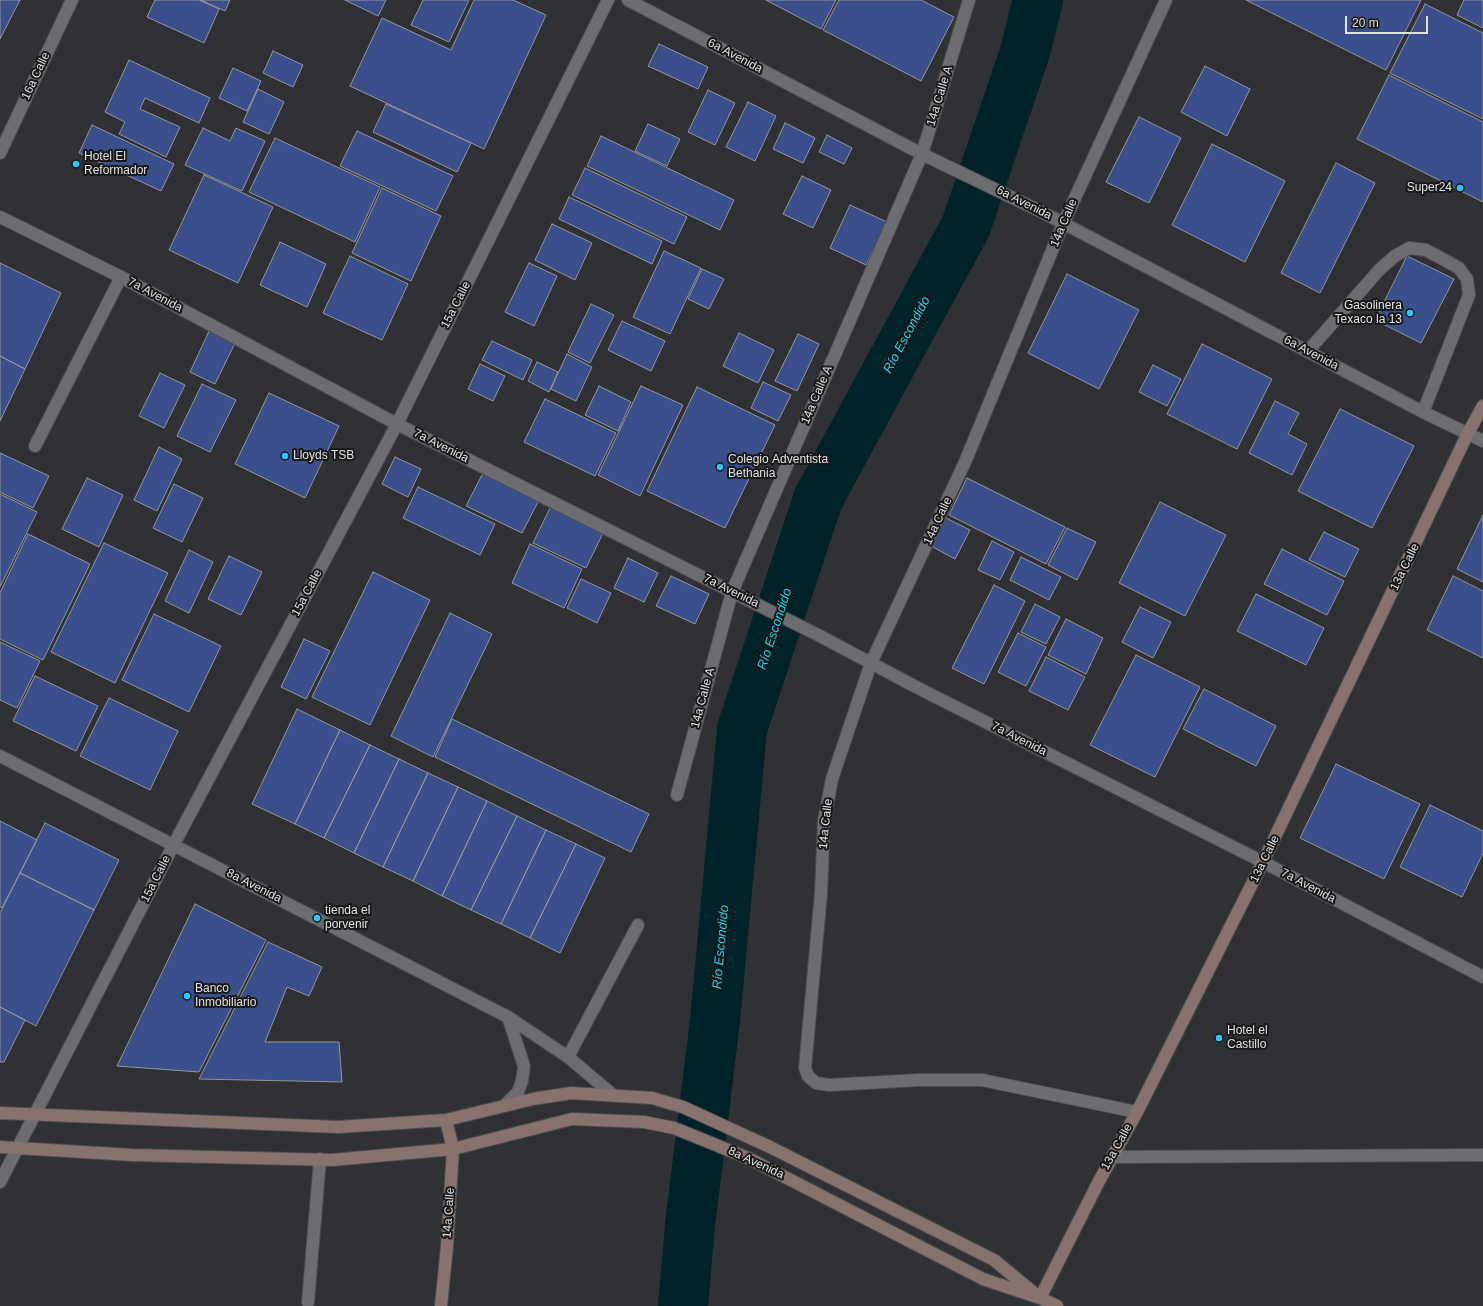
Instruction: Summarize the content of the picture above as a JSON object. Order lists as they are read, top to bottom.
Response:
{
  "streets": {
    "main road": ["14a Calle", "13a Calle", "8a Avenida"],
    "street": [
      "6a Avenida",
      "16a Calle",
      "14a Calle A",
      "7a Avenida",
      "15a Calle"
    ]
  },
  "crossings": [
    ["6a Avenida", "14a Calle A"],
    ["6a Avenida", "14a Calle"],
    ["6a Avenida", "13a Calle"],
    ["14a Calle A", "7a Avenida"],
    ["14a Calle", "7a Avenida"],
    ["14a Calle", "13a Calle"],
    ["14a Calle", "8a Avenida"],
    ["7a Avenida", "15a Calle"],
    ["7a Avenida", "13a Calle"],
    ["15a Calle", "8a Avenida"],
    ["13a Calle", "8a Avenida"]
  ],
  "water": ["Río Escondido"],
  "places": [
    "Hotel El Reformador",
    "Super24",
    "Gasolinera Texaco la 13",
    "Lloyds TSB",
    "Colegio Adventista Bethania",
    "tienda el porvenir",
    "Banco Inmobiliario",
    "Hotel el Castillo"
  ],
  "scale_bar": "20 m"
}
